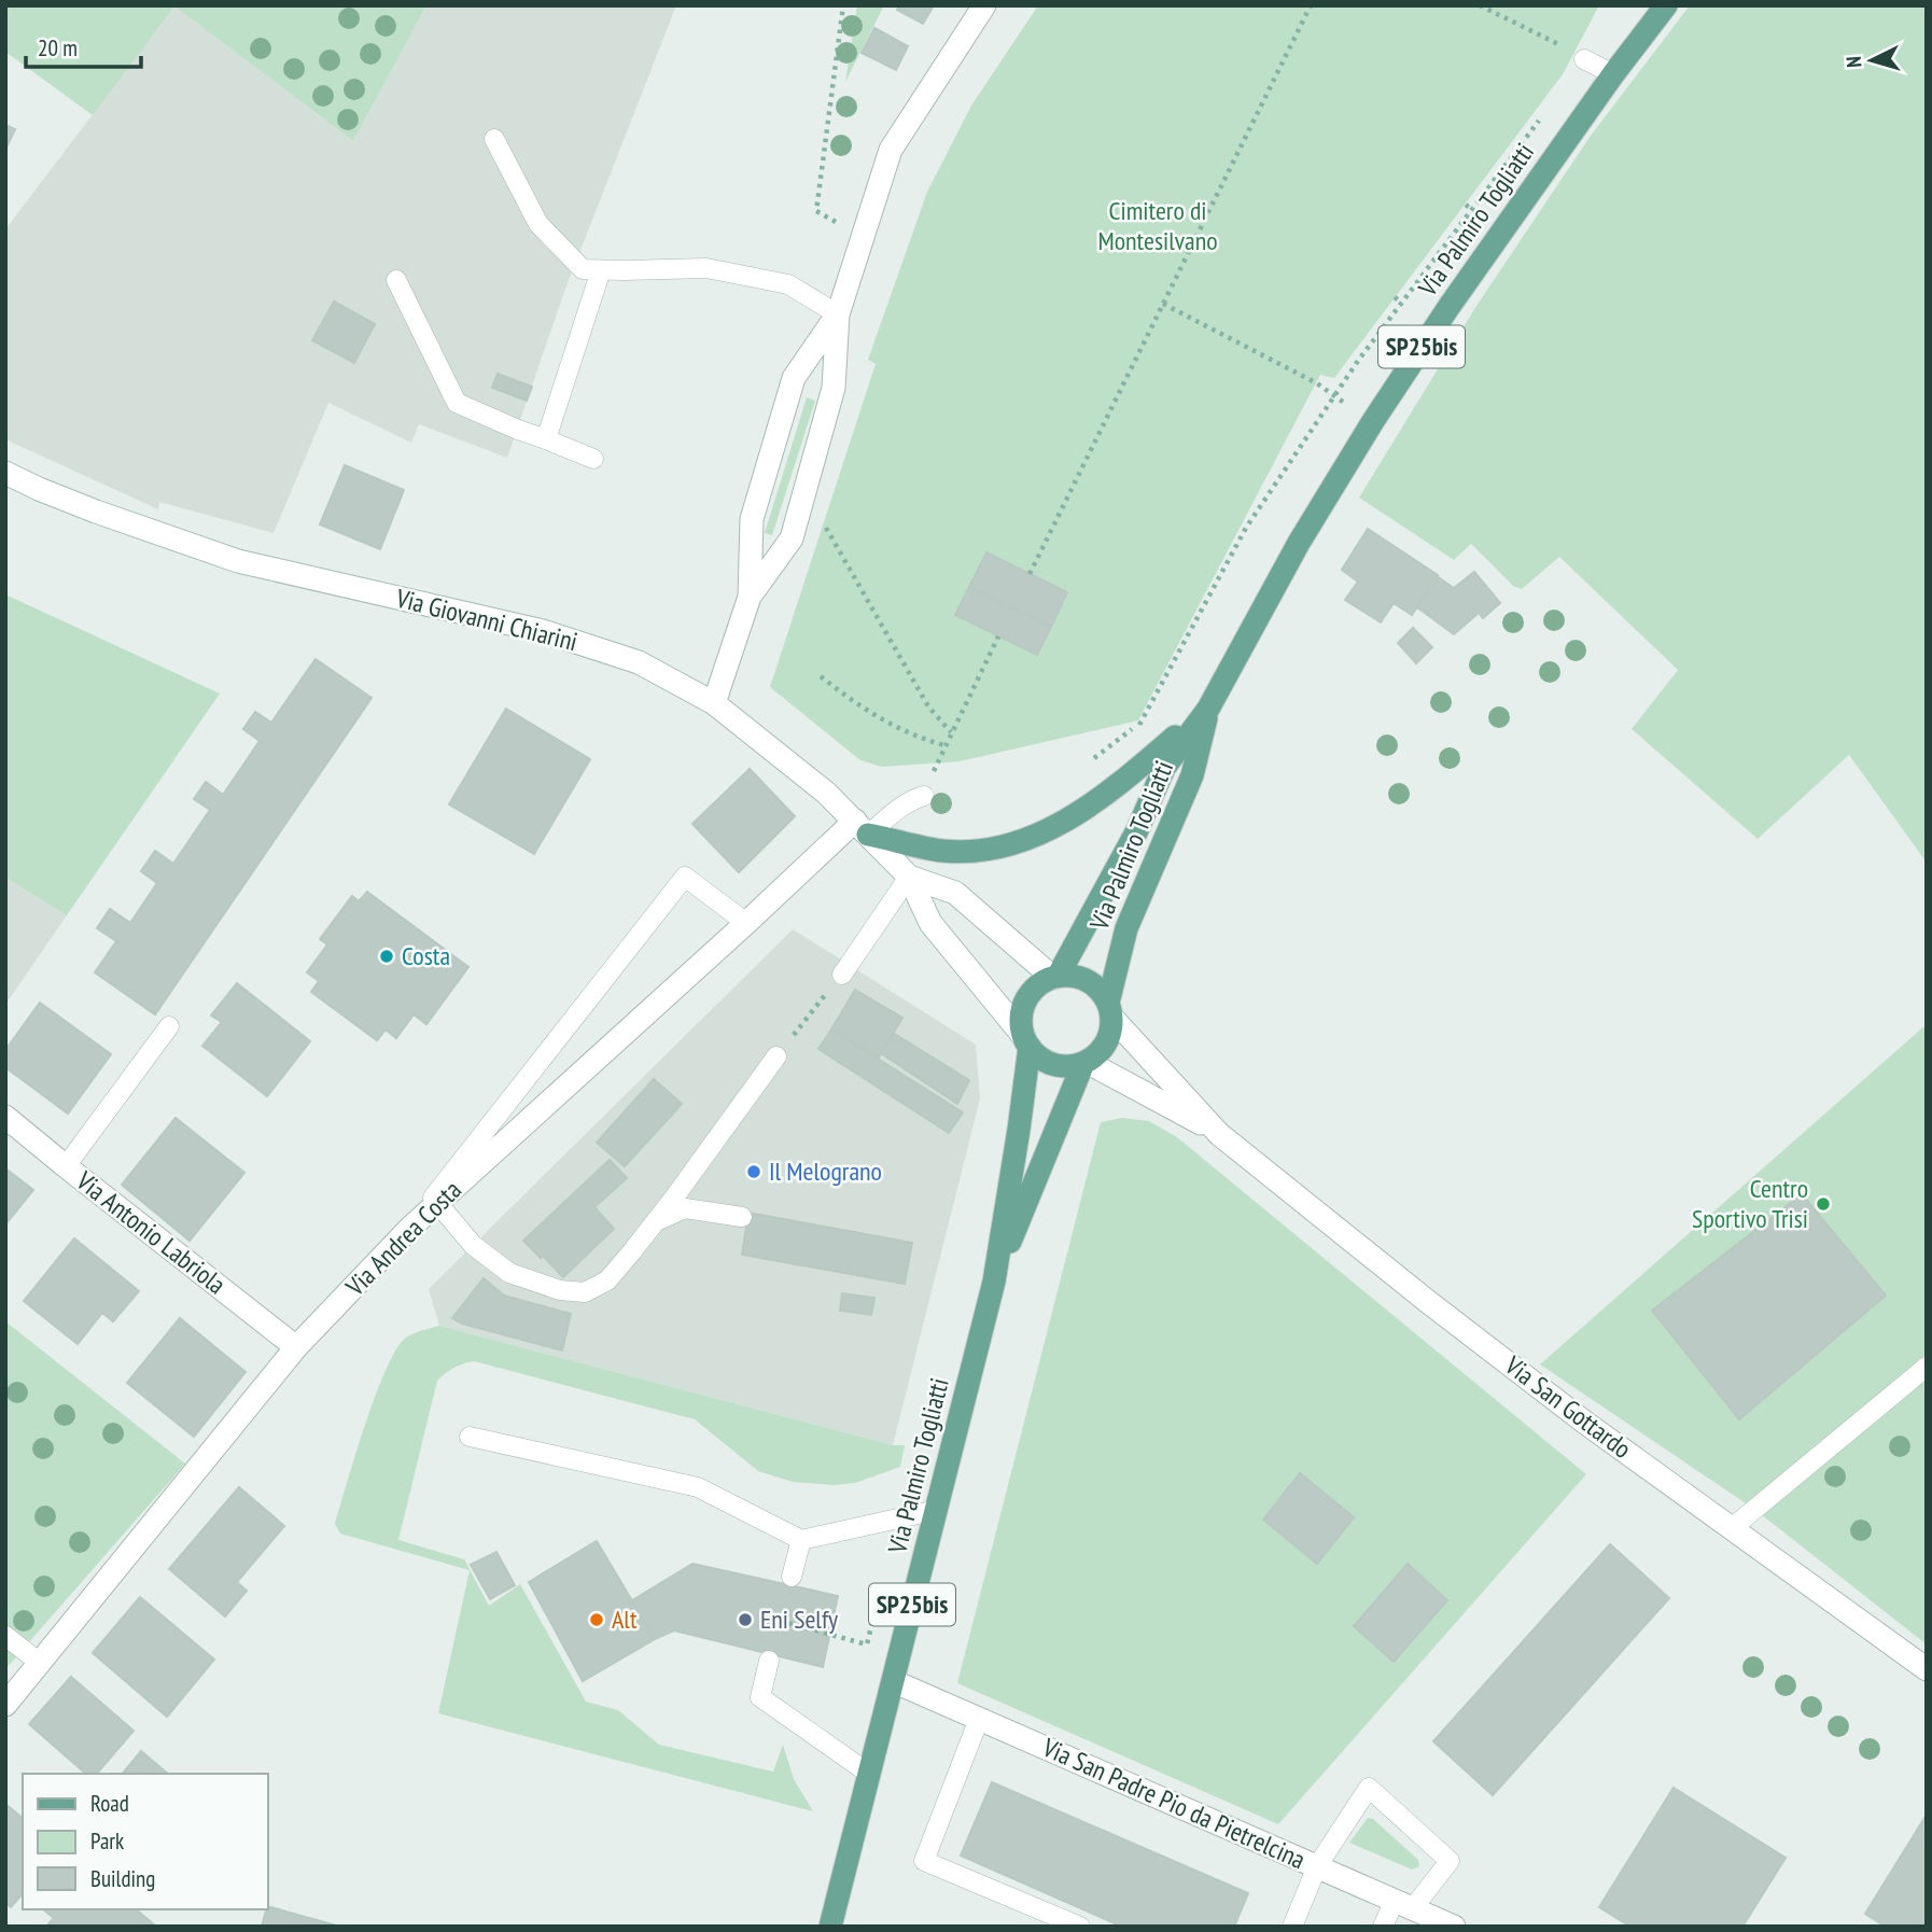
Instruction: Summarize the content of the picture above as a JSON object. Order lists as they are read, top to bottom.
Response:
{
  "streets": {
    "main road": ["Via Palmiro Togliatti", "SP25bis"],
    "street": [
      "Via Giovanni Chiarini",
      "Via Antonio Labriola",
      "Via Andrea Costa",
      "Via San Gottardo",
      "Via San Padre Pio da Pietrelcina"
    ]
  },
  "crossings": [
    ["Via Palmiro Togliatti", "Via Giovanni Chiarini"],
    ["Via Palmiro Togliatti", "Via San Gottardo"],
    ["Via Palmiro Togliatti", "Via San Padre Pio da Pietrelcina"],
    ["Via Giovanni Chiarini", "Via Andrea Costa"],
    ["Via Giovanni Chiarini", "Via San Gottardo"],
    ["Via Antonio Labriola", "Via Andrea Costa"]
  ],
  "parks": ["Cimitero di Montesilvano"],
  "places": [
    "Costa",
    "Il Melograno",
    "Centro Sportivo Trisi",
    "Alt",
    "Eni Selfy"
  ],
  "legend": ["Road", "Park", "Building"],
  "scale_bar": "20 m",
  "north": "left"
}
